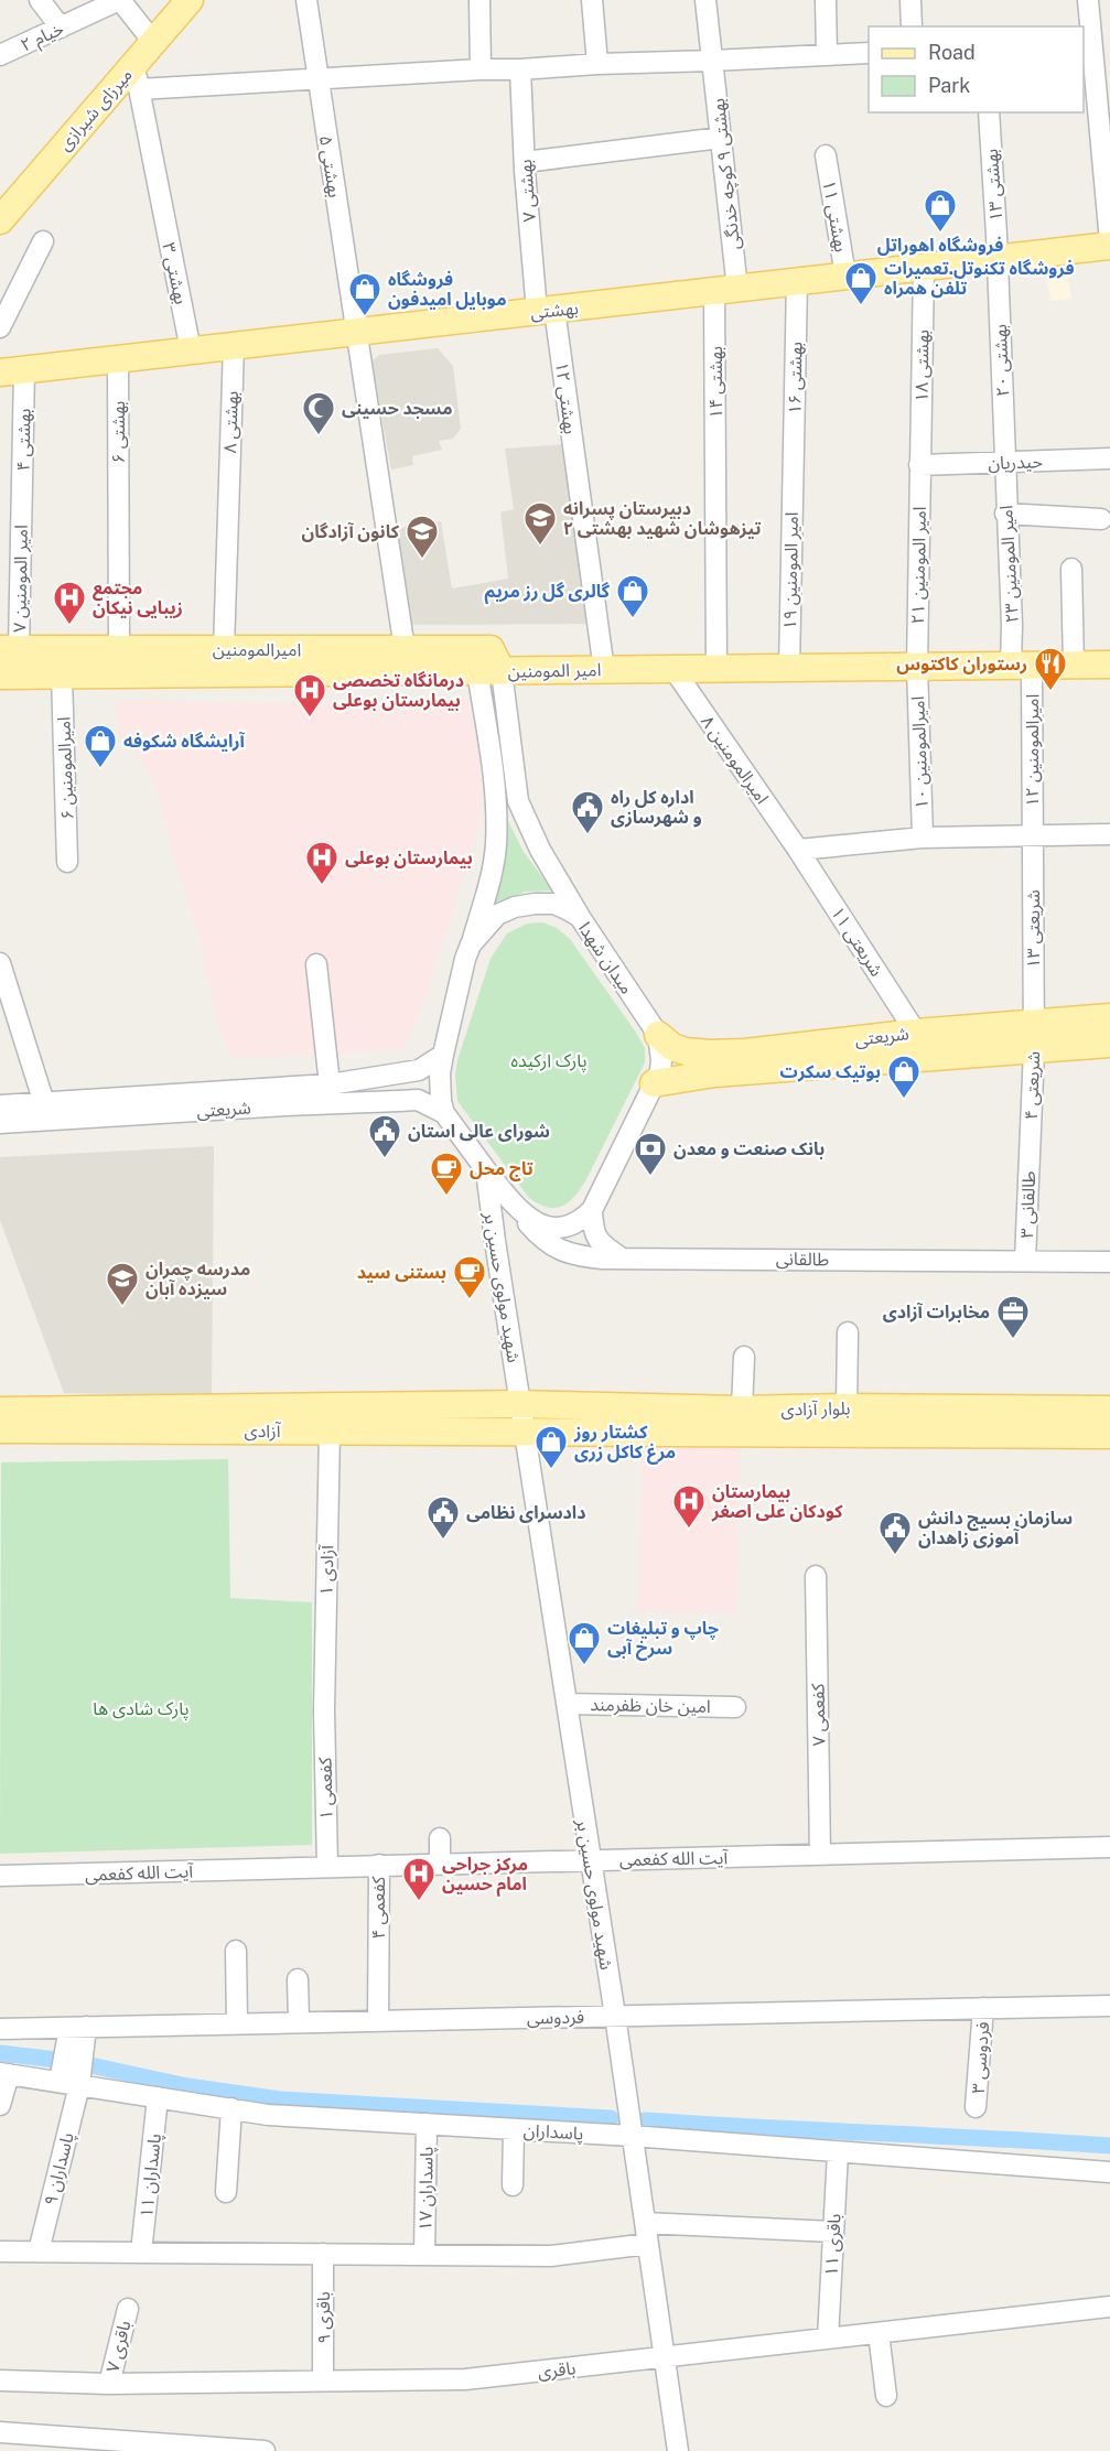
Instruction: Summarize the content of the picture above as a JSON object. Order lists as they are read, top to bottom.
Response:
{
  "streets": {
    "main road": [
      "میرزای شیرازی",
      "بهشتی",
      "امیرالمومنین",
      "امیر المومنین",
      "شریعتی",
      "بلوار آزادی",
      "آزادی"
    ],
    "street": [
      "خیام ۲",
      "بهشتی ۵",
      "بهشتی ۹ کوچه خدنگی",
      "بهشتی ۱۳",
      "بهشتی ۷",
      "بهشتی ۱۱",
      "بهشتی ۳",
      "بهشتی ۲۰",
      "بهشتی ۱۸",
      "بهشتی ۱۶",
      "بهشتی ۱۴",
      "بهشتی ۱۲",
      "بهشتی ۸",
      "بهشتی ۶",
      "بهشتی ۴",
      "حیدریان",
      "امیر المومنین ۲۳",
      "امیر المومنین ۲۱",
      "امیر المومنین ۱۹",
      "امیر المومنین ۷",
      "امیرالمومنین ۱۲",
      "امیرالمومنین ۱۰",
      "امیرالمومنین ۸",
      "امیرالمومنین ۶",
      "شریعتی ۱۳",
      "شریعتی ۱۱",
      "میدان شهدا",
      "شریعتی ۴",
      "طالقانی ۳",
      "طالقانی",
      "شهید مولوی حسین بر",
      "آزادی ۱",
      "امین خان ظفرمند",
      "کفعمی ۷",
      "کفعمی ۱",
      "آیت الله کفعمی",
      "کفعمی ۴",
      "فردوسی",
      "فردوسی ۳",
      "پاسداران",
      "پاسداران ۹",
      "پاسداران ۱۱",
      "پاسداران ۱۷",
      "باقری ۱۱",
      "باقری ۹",
      "باقری ۷",
      "باقری"
    ]
  },
  "crossings": [
    ["میرزای شیرازی", "بهشتی ۳"],
    ["بهشتی ۵", "بهشتی"],
    ["بهشتی ۵", "امیرالمومنین"],
    ["بهشتی ۹ کوچه خدنگی", "بهشتی"],
    ["بهشتی ۹ کوچه خدنگی", "بهشتی ۱۴"],
    ["بهشتی ۱۳", "بهشتی"],
    ["بهشتی ۱۳", "بهشتی ۲۰"],
    ["بهشتی ۷", "بهشتی"],
    ["بهشتی ۷", "بهشتی ۱۲"],
    ["بهشتی ۱۱", "بهشتی"],
    ["بهشتی ۳", "بهشتی"],
    ["بهشتی", "بهشتی ۲۰"],
    ["بهشتی", "بهشتی ۱۸"],
    ["بهشتی", "بهشتی ۱۶"],
    ["بهشتی", "بهشتی ۱۴"],
    ["بهشتی", "بهشتی ۱۲"],
    ["بهشتی", "بهشتی ۸"],
    ["بهشتی", "بهشتی ۶"],
    ["بهشتی", "بهشتی ۴"],
    ["بهشتی ۲۰", "حیدریان"],
    ["بهشتی ۲۰", "امیر المومنین ۲۳"],
    ["بهشتی ۱۸", "حیدریان"],
    ["بهشتی ۱۸", "امیر المومنین ۲۱"],
    ["بهشتی ۱۶", "امیر المومنین ۱۹"],
    ["بهشتی ۱۴", "امیر المومنین"],
    ["بهشتی ۱۲", "امیر المومنین"],
    ["بهشتی ۸", "امیرالمومنین"],
    ["بهشتی ۶", "امیرالمومنین"],
    ["بهشتی ۴", "امیر المومنین ۷"],
    ["حیدریان", "امیر المومنین ۲۳"],
    ["حیدریان", "امیر المومنین ۲۱"],
    ["امیر المومنین ۲۳", "امیر المومنین"],
    ["امیر المومنین ۲۳", "امیرالمومنین ۱۲"],
    ["امیر المومنین ۲۱", "امیر المومنین"],
    ["امیر المومنین ۲۱", "امیرالمومنین ۱۰"],
    ["امیر المومنین ۱۹", "امیر المومنین"],
    ["امیر المومنین ۷", "امیرالمومنین"],
    ["امیرالمومنین", "امیر المومنین"],
    ["امیر المومنین", "امیرالمومنین ۱۲"],
    ["امیر المومنین", "امیرالمومنین ۱۰"],
    ["امیر المومنین", "امیرالمومنین ۸"],
    ["امیر المومنین", "امیرالمومنین ۶"],
    ["امیرالمومنین ۱۲", "شریعتی ۱۳"],
    ["امیرالمومنین ۸", "شریعتی ۱۱"],
    ["شریعتی ۱۳", "شریعتی"],
    ["شریعتی ۱۳", "شریعتی ۴"],
    ["شریعتی ۱۱", "شریعتی"],
    ["میدان شهدا", "شریعتی"],
    ["میدان شهدا", "طالقانی"],
    ["میدان شهدا", "شهید مولوی حسین بر"],
    ["شریعتی", "شریعتی ۴"],
    ["شریعتی ۴", "طالقانی ۳"],
    ["طالقانی ۳", "طالقانی"],
    ["شهید مولوی حسین بر", "بلوار آزادی"],
    ["شهید مولوی حسین بر", "آزادی"],
    ["شهید مولوی حسین بر", "امین خان ظفرمند"],
    ["شهید مولوی حسین بر", "آیت الله کفعمی"],
    ["شهید مولوی حسین بر", "فردوسی"],
    ["شهید مولوی حسین بر", "پاسداران"],
    ["شهید مولوی حسین بر", "باقری"],
    ["بلوار آزادی", "آزادی"],
    ["آزادی", "آزادی ۱"],
    ["آزادی ۱", "کفعمی ۱"],
    ["کفعمی ۷", "آیت الله کفعمی"],
    ["کفعمی ۱", "آیت الله کفعمی"],
    ["آیت الله کفعمی", "کفعمی ۴"],
    ["کفعمی ۴", "فردوسی"],
    ["فردوسی", "فردوسی ۳"],
    ["فردوسی", "پاسداران ۹"],
    ["پاسداران", "پاسداران ۹"],
    ["پاسداران", "پاسداران ۱۱"],
    ["پاسداران", "پاسداران ۱۷"],
    ["پاسداران", "باقری ۱۱"],
    ["باقری ۱۱", "باقری"],
    ["باقری ۹", "باقری"],
    ["باقری ۷", "باقری"]
  ],
  "parks": ["پارک ارکیده", "پارک شادی ها"],
  "places": {
    "shop": [
      "فروشگاه اهوراتل",
      "فروشگاه تکنوتل.تعمیرات تلفن همراه",
      "فروشگاه موبایل امیدفون",
      "گالری گل رز مریم",
      "آرایشگاه شکوفه",
      "بوتیک سکرت",
      "کشتار روز مرغ کاکل زری",
      "چاپ و تبلیغات سرخ آبی"
    ],
    "mosque": ["مسجد حسینی"],
    "school or university": ["دبیرستان پسرانه تیزهوشان شهید بهشتی ۲", "کانون آزادگان", "مدرسه چمران سیزده آبان"],
    "hospital": [
      "مجتمع زیبایی نیکان",
      "درمانگاه تخصصی بیمارستان بوعلی",
      "بیمارستان بوعلی",
      "بیمارستان کودکان علی اصغر",
      "مرکز جراحی امام حسین"
    ],
    "restaurant": ["رستوران کاکتوس"],
    "public building": [
      "اداره کل راه و شهرسازی",
      "شورای عالی استان",
      "دادسرای نظامی",
      "سازمان بسیج دانش آموزی زاهدان"
    ],
    "bank": ["بانک صنعت و معدن"],
    "cafe": ["تاج محل", "بستنی سید"],
    "office": ["مخابرات آزادی"]
  },
  "legend": ["Road", "Park"]
}
